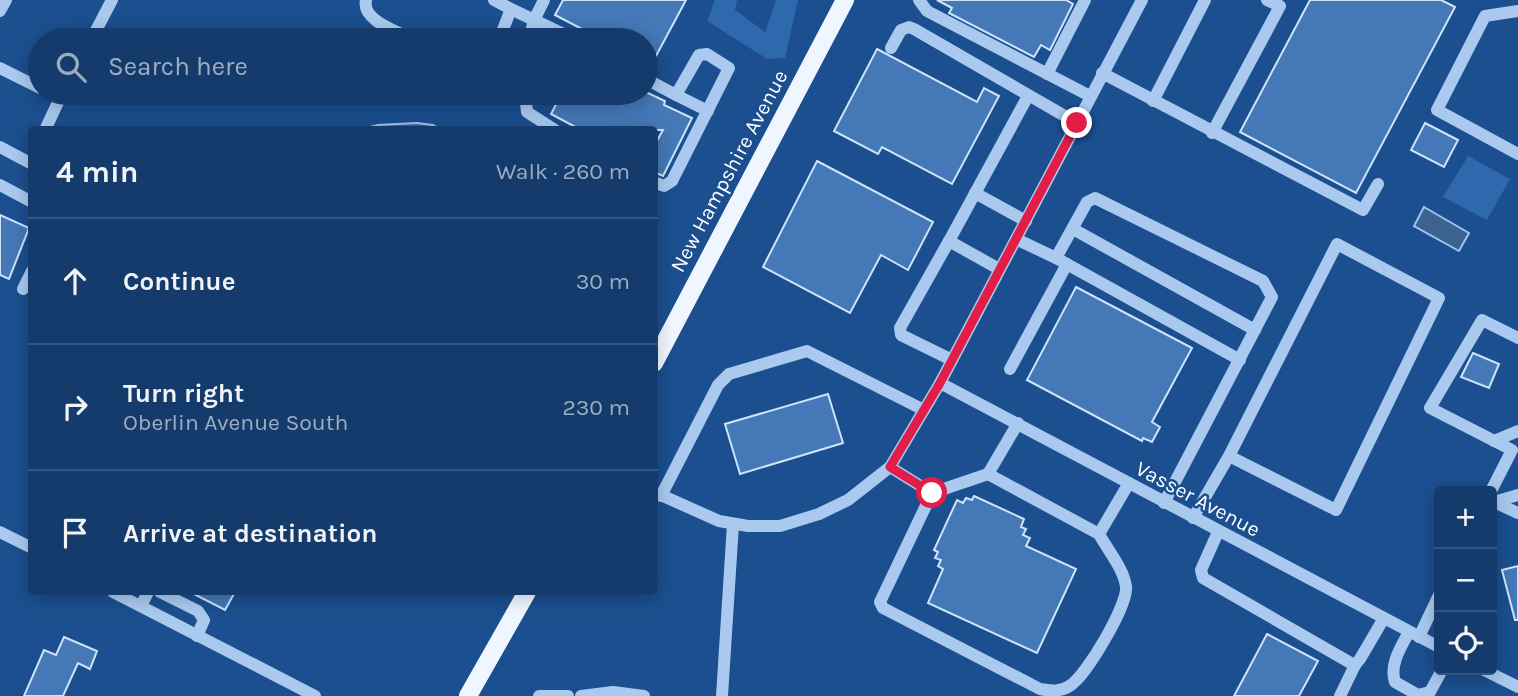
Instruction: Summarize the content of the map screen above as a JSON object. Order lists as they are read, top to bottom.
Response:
{
  "streets": {
    "main road": ["New Hampshire Avenue"],
    "street": ["Vasser Avenue"]
  },
  "page": {
    "search": "Search here",
    "heading": ["4 min", "Walk · 260 m"],
    "list": [
      ["Continue", "30 m"],
      ["Turn right", "Oberlin Avenue South", "230 m"],
      "Arrive at destination"
    ],
    "map_buttons": ["+", "−"]
  }
}
